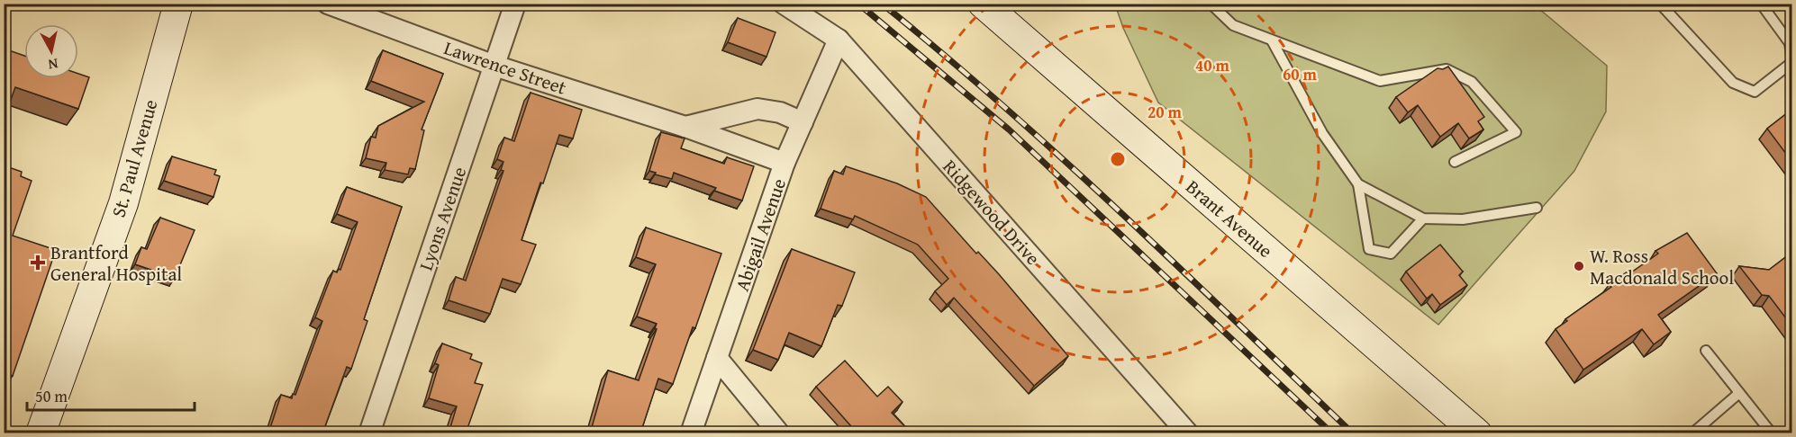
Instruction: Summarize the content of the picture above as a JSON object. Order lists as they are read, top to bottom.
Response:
{
  "streets": {
    "main road": ["St. Paul Avenue", "Brant Avenue"],
    "street": [
      "Lawrence Street",
      "Ridgewood Drive",
      "Lyons Avenue",
      "Abigail Avenue"
    ]
  },
  "crossings": [
    ["Lawrence Street", "Lyons Avenue"],
    ["Lawrence Street", "Abigail Avenue"],
    ["Ridgewood Drive", "Abigail Avenue"]
  ],
  "places": {
    "health": ["Brantford General Hospital"],
    "other": ["W. Ross Macdonald School"]
  },
  "scale_bar": "50 m",
  "north": "bottom",
  "rings": ["40 m", "60 m", "20 m"]
}
